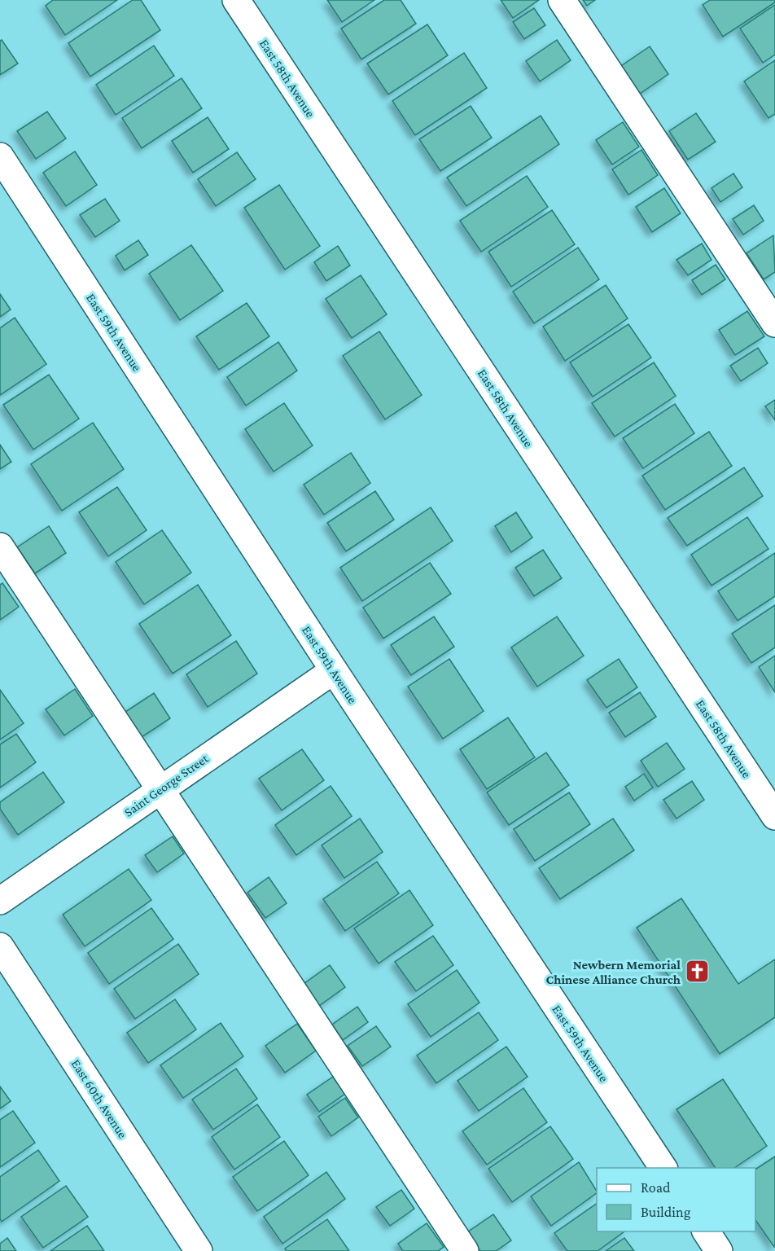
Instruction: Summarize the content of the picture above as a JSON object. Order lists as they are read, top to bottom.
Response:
{
  "streets": {
    "street": [
      "East 58th Avenue",
      "East 59th Avenue",
      "Saint George Street",
      "East 60th Avenue"
    ]
  },
  "crossings": [
    ["East 59th Avenue", "Saint George Street"]
  ],
  "places": {
    "church": ["Newbern Memorial Chinese Alliance Church"]
  },
  "legend": ["Road", "Building"]
}
